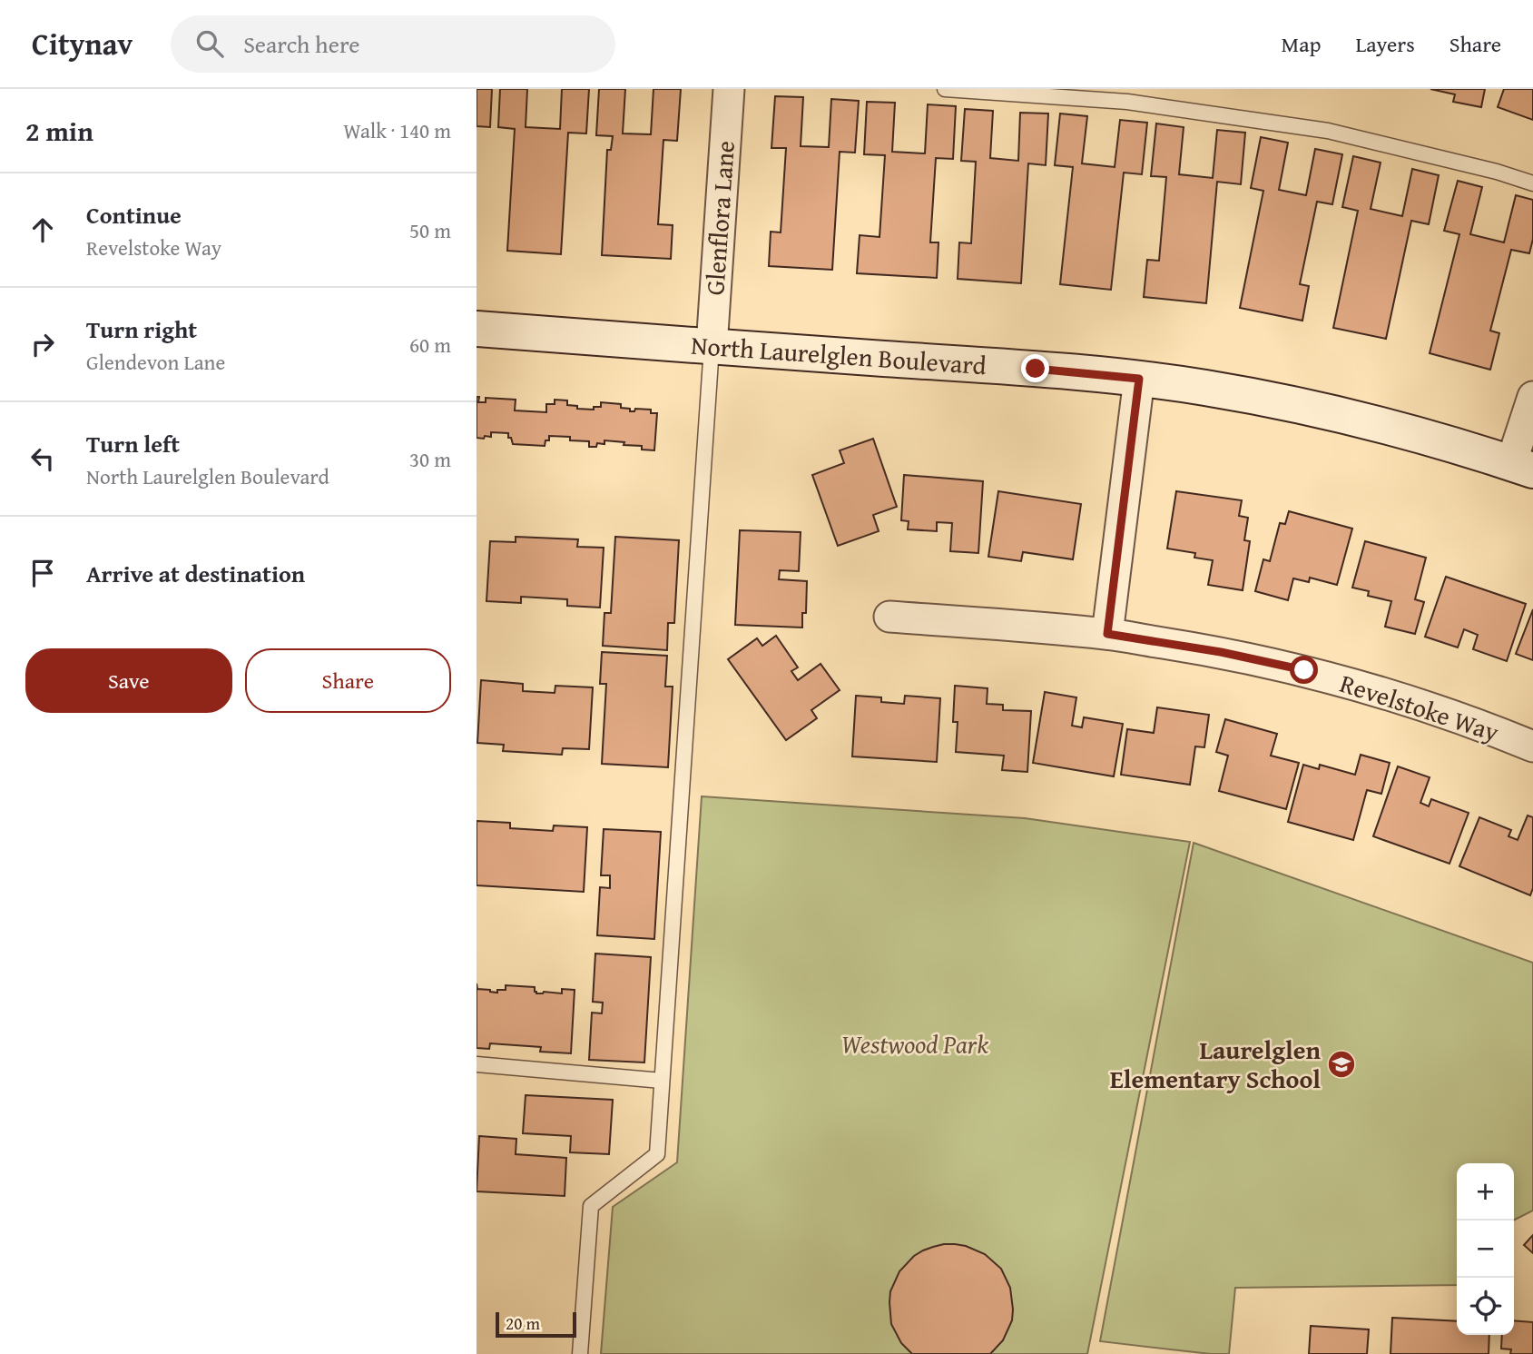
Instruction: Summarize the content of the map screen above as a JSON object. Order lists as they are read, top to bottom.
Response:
{
  "streets": {
    "street": ["Glenflora Lane", "North Laurelglen Boulevard", "Revelstoke Way"]
  },
  "crossings": [
    ["Glenflora Lane", "North Laurelglen Boulevard"]
  ],
  "parks": ["Westwood Park"],
  "places": {
    "school or university": ["Laurelglen Elementary School"]
  },
  "scale_bar": "20 m",
  "page": {
    "header": "Citynav",
    "search": "Search here",
    "nav": ["Map", "Layers", "Share"],
    "heading": ["2 min", "Walk · 140 m"],
    "list": [
      ["Continue", "Revelstoke Way", "50 m"],
      ["Turn right", "Glendevon Lane", "60 m"],
      ["Turn left", "North Laurelglen Boulevard", "30 m"],
      "Arrive at destination"
    ],
    "buttons": ["Save", "Share"],
    "map_buttons": ["+", "−"],
    "scale": "20 m"
  }
}
